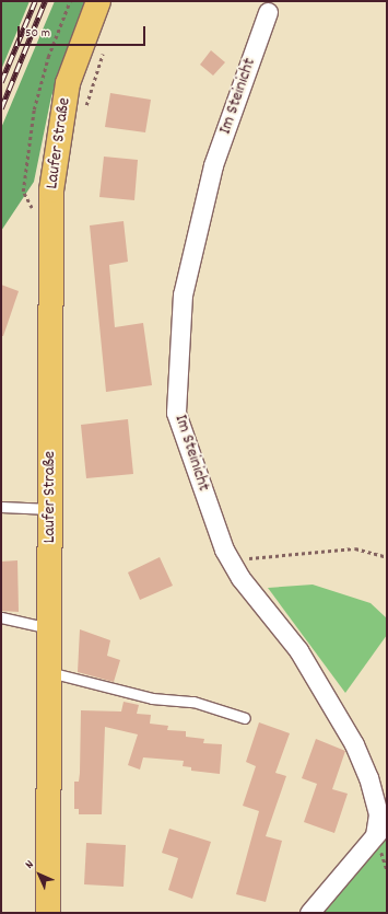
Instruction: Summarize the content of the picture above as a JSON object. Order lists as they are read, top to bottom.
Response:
{
  "streets": {
    "main road": ["Laufer Straße"],
    "street": ["Im Steinicht"]
  },
  "scale_bar": "50 m",
  "north": "top left"
}
